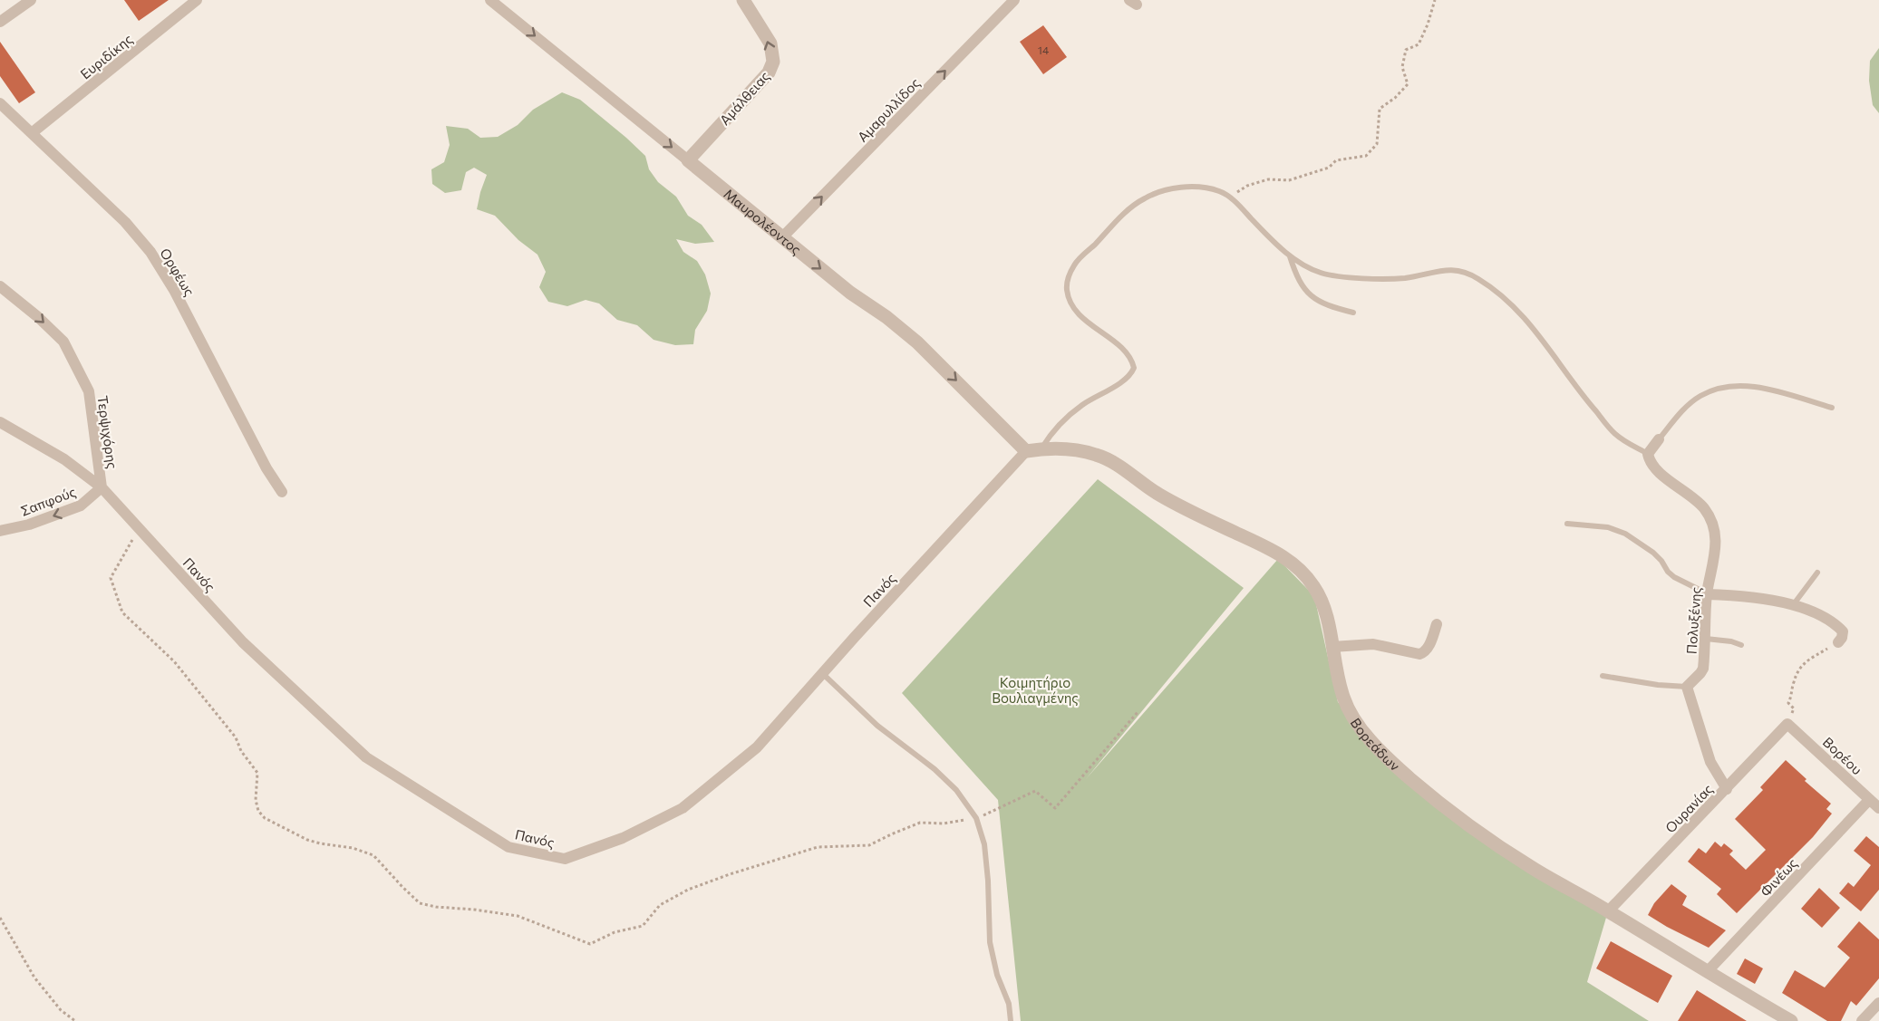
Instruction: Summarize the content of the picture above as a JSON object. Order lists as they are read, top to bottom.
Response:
{
  "streets": {
    "street": [
      "Ευριδίκης",
      "Αμάλθειας",
      "Αμαρυλλίδος",
      "Μαυρολέοντος",
      "Ορφέως",
      "Τερψιχόρης",
      "Σαπφούς",
      "Πανός",
      "Πολυξένης",
      "Βορεάδων",
      "Βορέου",
      "Ουρανίας",
      "Φινέως"
    ]
  },
  "crossings": [
    ["Ευριδίκης", "Ορφέως"],
    ["Αμάλθειας", "Μαυρολέοντος"],
    ["Αμαρυλλίδος", "Μαυρολέοντος"],
    ["Μαυρολέοντος", "Πανός"],
    ["Μαυρολέοντος", "Βορεάδων"],
    ["Τερψιχόρης", "Σαπφούς"],
    ["Τερψιχόρης", "Πανός"],
    ["Σαπφούς", "Πανός"],
    ["Πανός", "Βορεάδων"],
    ["Βορεάδων", "Ουρανίας"],
    ["Βορεάδων", "Φινέως"],
    ["Βορέου", "Ουρανίας"],
    ["Βορέου", "Φινέως"]
  ],
  "one_way": [
    "Αμάλθειας",
    "Αμαρυλλίδος",
    "Μαυρολέοντος",
    "Τερψιχόρης",
    "Σαπφούς"
  ],
  "parks": ["Κοιμητήριο Βουλιαγμένης"],
  "house_numbers": ["14"]
}
